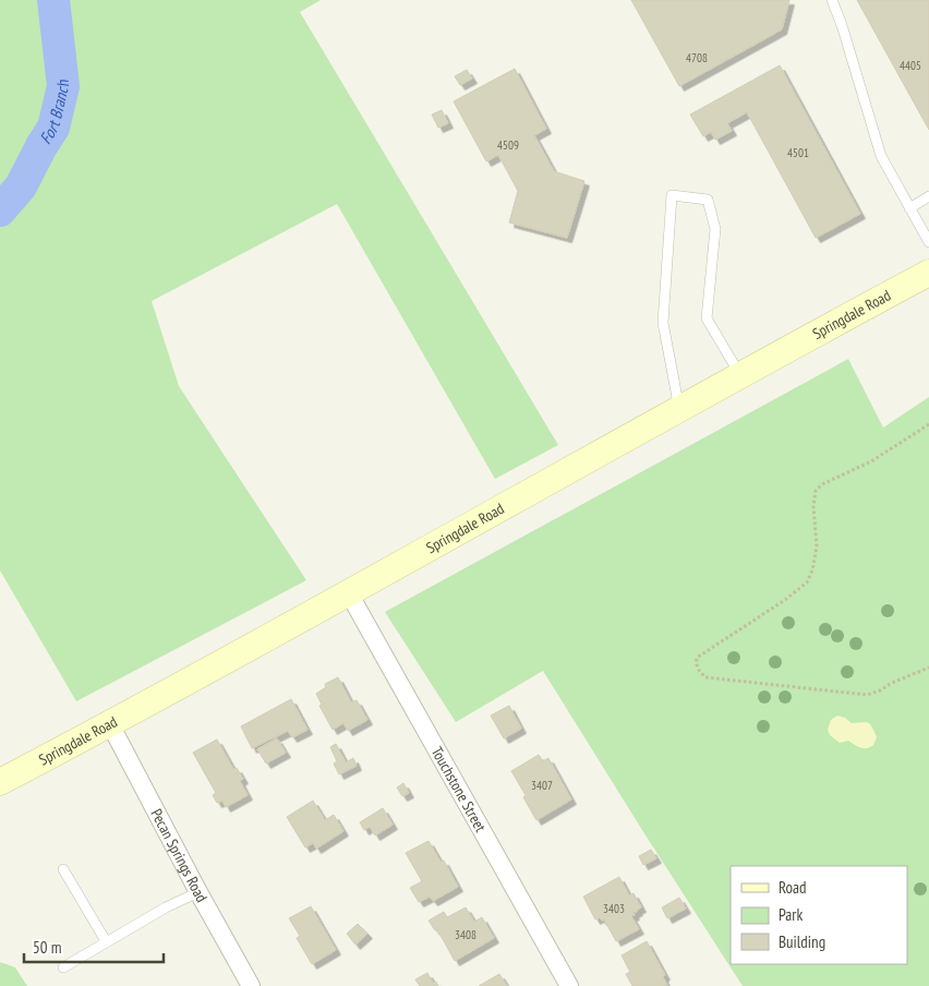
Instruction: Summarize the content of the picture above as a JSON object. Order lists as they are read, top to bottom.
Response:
{
  "streets": {
    "main road": ["Springdale Road"],
    "street": ["Touchstone Street", "Pecan Springs Road"]
  },
  "crossings": [
    ["Springdale Road", "Touchstone Street"],
    ["Springdale Road", "Pecan Springs Road"]
  ],
  "water": ["Fort Branch"],
  "house_numbers": [
    "4708",
    "4405",
    "4509",
    "4501",
    "3407",
    "3403",
    "3408"
  ],
  "legend": ["Road", "Park", "Building"],
  "scale_bar": "50 m"
}
